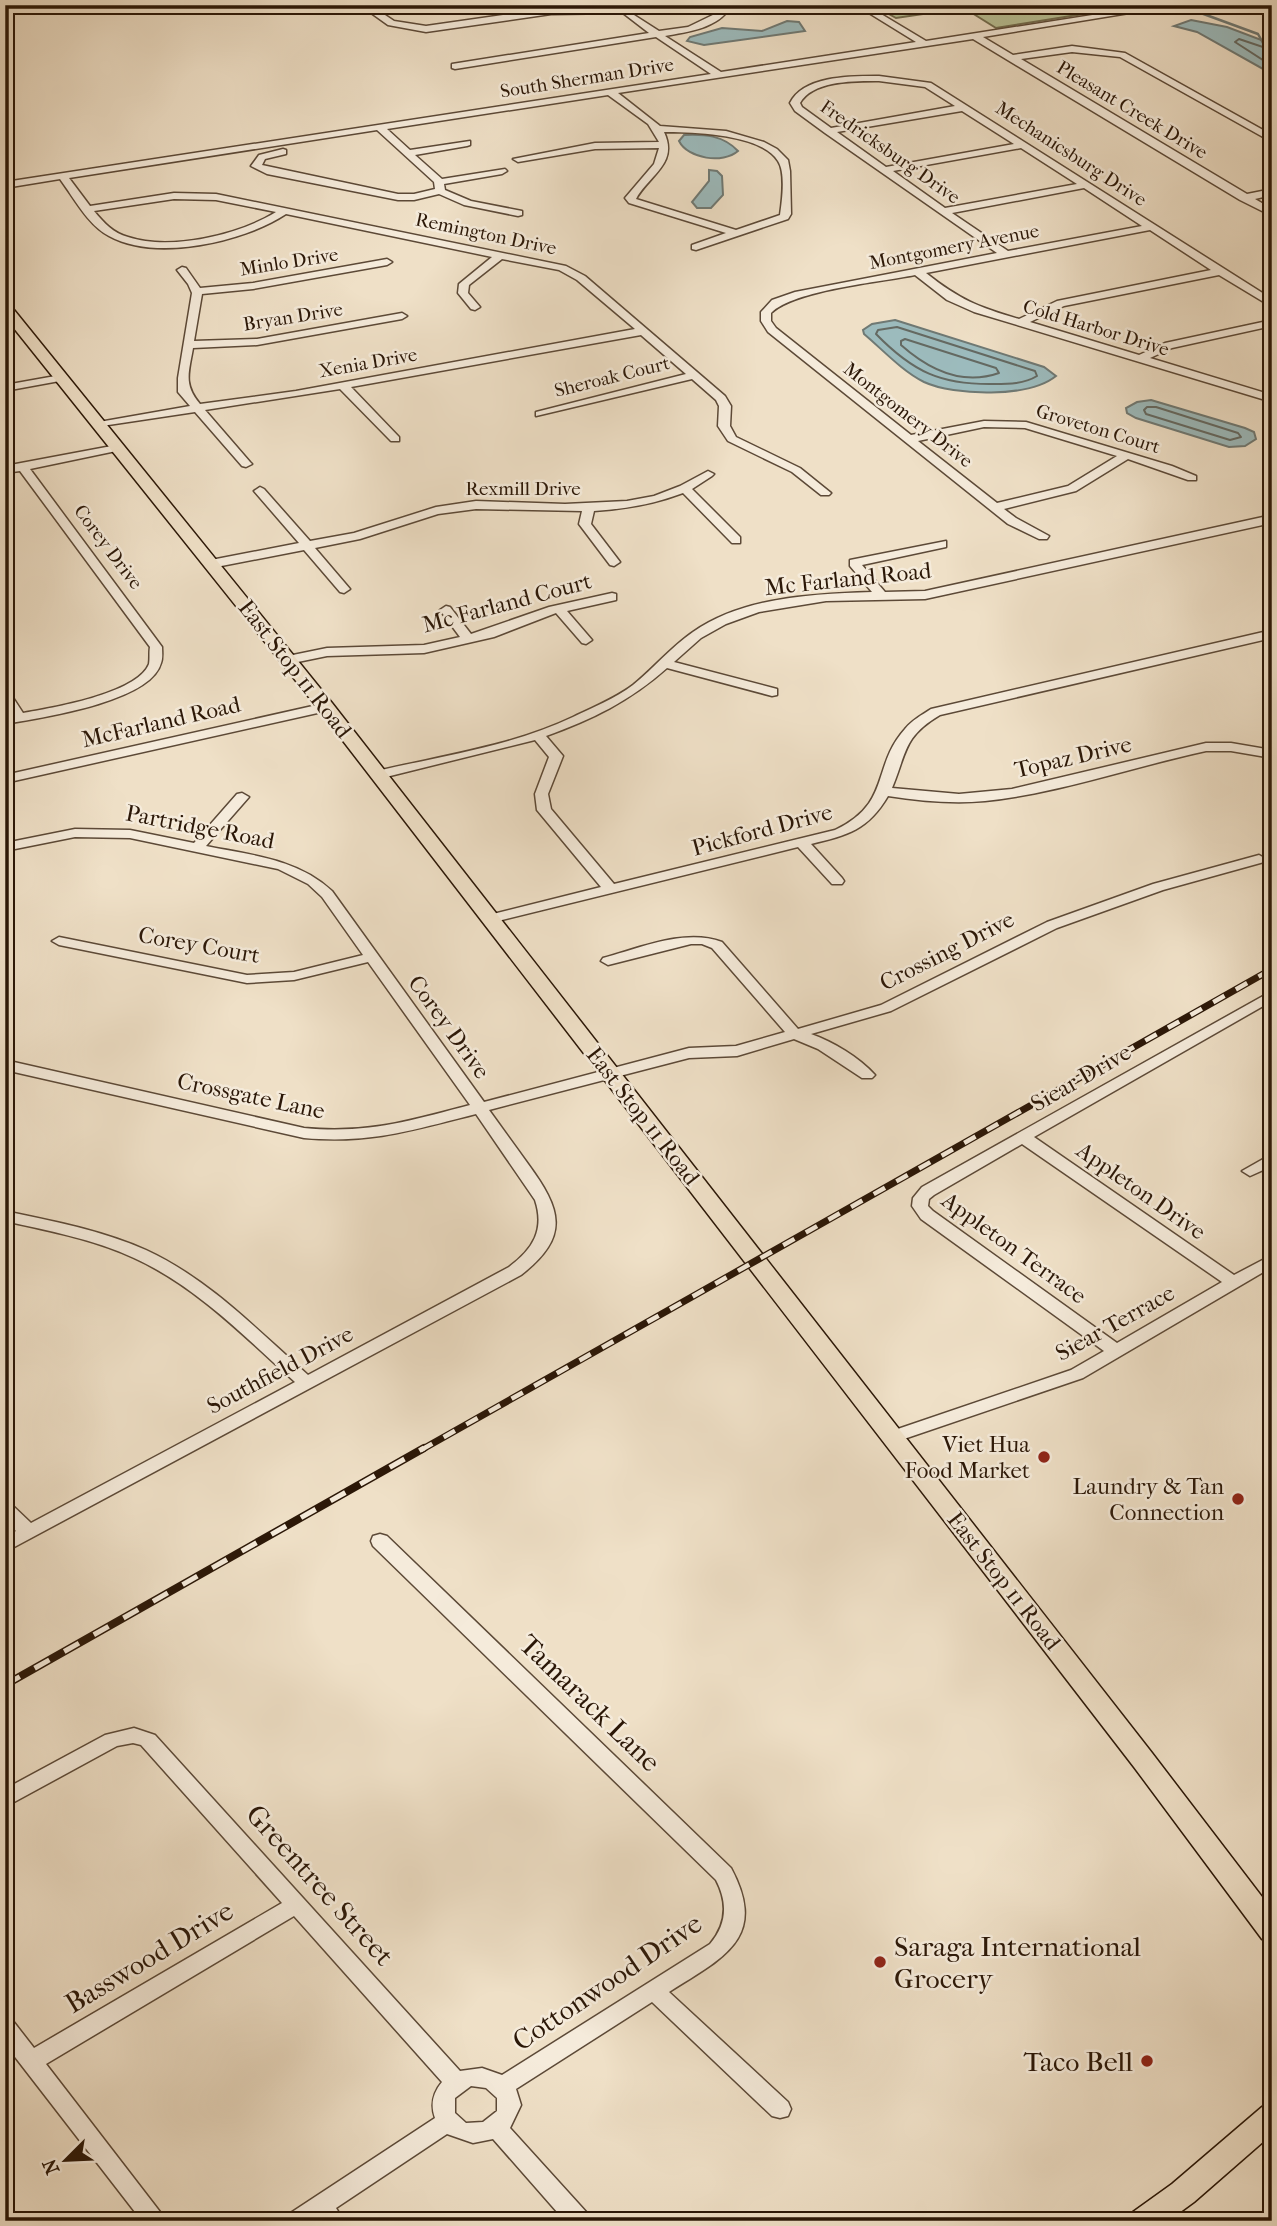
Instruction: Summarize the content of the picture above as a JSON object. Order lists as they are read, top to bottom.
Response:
{
  "streets": {
    "main road": ["East Stop 11 Road"],
    "street": [
      "South Sherman Drive",
      "Pleasant Creek Drive",
      "Fredricksburg Drive",
      "Mechanicsburg Drive",
      "Remington Drive",
      "Montgomery Avenue",
      "Minlo Drive",
      "Bryan Drive",
      "Cold Harbor Drive",
      "Xenia Drive",
      "Sheroak Court",
      "Montgomery Drive",
      "Groveton Court",
      "Rexmill Drive",
      "Corey Drive",
      "Mc Farland Road",
      "Mc Farland Court",
      "McFarland Road",
      "Topaz Drive",
      "Partridge Road",
      "Pickford Drive",
      "Corey Court",
      "Crossing Drive",
      "Siear Drive",
      "Crossgate Lane",
      "Appleton Drive",
      "Appleton Terrace",
      "Siear Terrace",
      "Southfield Drive",
      "Tamarack Lane",
      "Greentree Street",
      "Basswood Drive",
      "Cottonwood Drive"
    ]
  },
  "crossings": [
    ["South Sherman Drive", "Fredricksburg Drive"],
    ["Fredricksburg Drive", "Mechanicsburg Drive"],
    ["Fredricksburg Drive", "Montgomery Avenue"],
    ["Mechanicsburg Drive", "Montgomery Avenue"],
    ["Remington Drive", "Xenia Drive"],
    ["Remington Drive", "Sheroak Court"],
    ["Montgomery Avenue", "Cold Harbor Drive"],
    ["Montgomery Avenue", "Montgomery Drive"],
    ["Xenia Drive", "East Stop 11 Road"],
    ["Montgomery Drive", "Groveton Court"],
    ["Rexmill Drive", "East Stop 11 Road"],
    ["Corey Drive", "Partridge Road"],
    ["Corey Drive", "Corey Court"],
    ["Corey Drive", "Crossgate Lane"],
    ["Corey Drive", "Southfield Drive"],
    ["Mc Farland Road", "East Stop 11 Road"],
    ["Mc Farland Court", "East Stop 11 Road"],
    ["East Stop 11 Road", "McFarland Road"],
    ["East Stop 11 Road", "Pickford Drive"],
    ["East Stop 11 Road", "Crossing Drive"],
    ["East Stop 11 Road", "Crossgate Lane"],
    ["East Stop 11 Road", "Siear Terrace"],
    ["Topaz Drive", "Pickford Drive"],
    ["Crossing Drive", "Crossgate Lane"],
    ["Siear Drive", "Appleton Drive"],
    ["Siear Drive", "Appleton Terrace"],
    ["Appleton Drive", "Siear Terrace"],
    ["Appleton Terrace", "Siear Terrace"],
    ["Tamarack Lane", "Cottonwood Drive"],
    ["Greentree Street", "Basswood Drive"],
    ["Greentree Street", "Cottonwood Drive"]
  ],
  "places": [
    "Viet Hua Food Market",
    "Laundry & Tan Connection",
    "Saraga International Grocery",
    "Taco Bell"
  ],
  "north": "bottom left"
}
